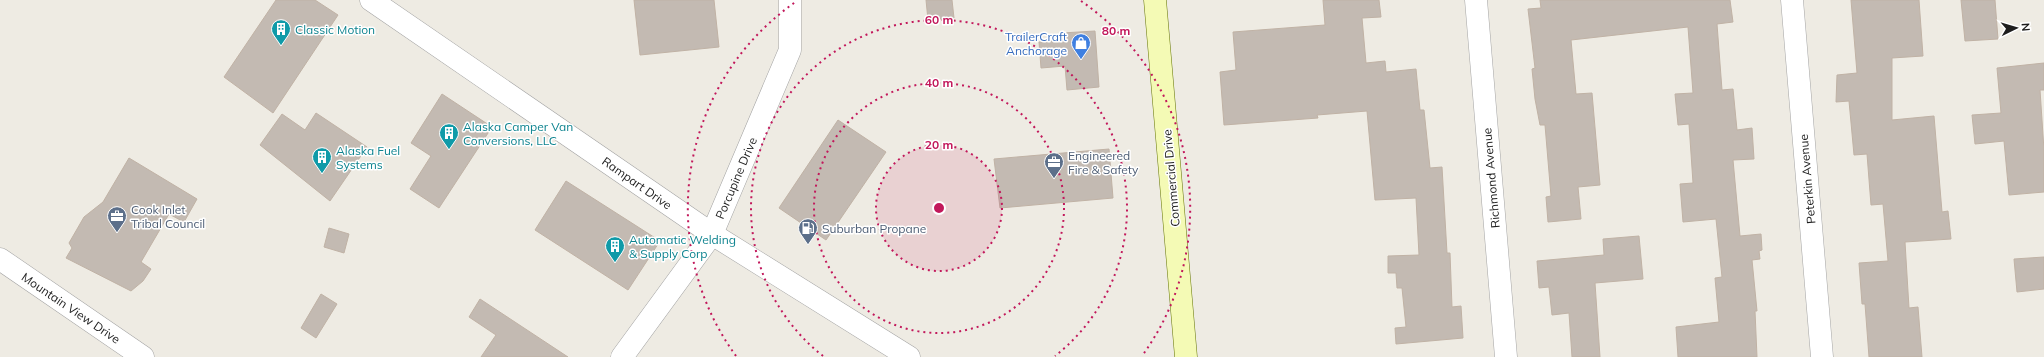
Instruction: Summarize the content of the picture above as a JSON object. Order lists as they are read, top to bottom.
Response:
{
  "streets": {
    "main road": ["Commercial Drive"],
    "street": [
      "Porcupine Drive",
      "Richmond Avenue",
      "Peterkin Avenue",
      "Rampart Drive",
      "Mountain View Drive"
    ]
  },
  "crossings": [
    ["Porcupine Drive", "Rampart Drive"]
  ],
  "places": {
    "building": [
      "Classic Motion",
      "Alaska Camper Van Conversions, LLC",
      "Alaska Fuel Systems",
      "Automatic Welding & Supply Corp"
    ],
    "shop": ["TrailerCraft Anchorage"],
    "office": ["Engineered Fire & Safety", "Cook Inlet Tribal Council"],
    "fuel station": ["Suburban Propane"]
  },
  "north": "right",
  "rings": [
    "60 m",
    "80 m",
    "40 m",
    "20 m"
  ]
}
